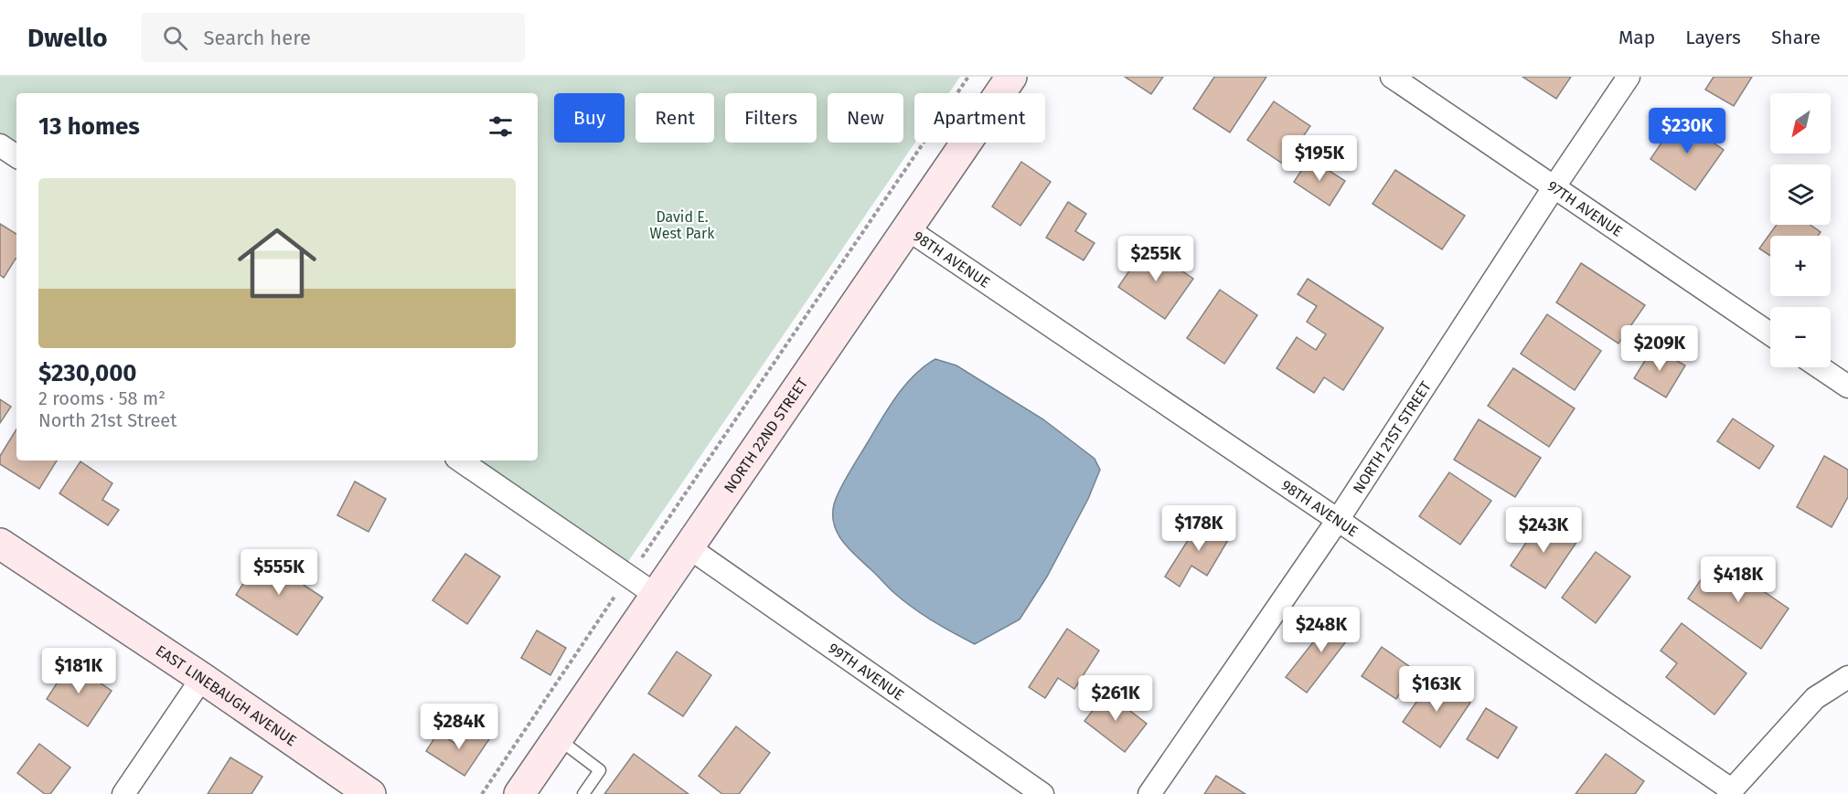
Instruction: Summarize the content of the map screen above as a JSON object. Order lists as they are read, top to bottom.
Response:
{
  "streets": {
    "street": [
      "97TH AVENUE",
      "98TH AVENUE",
      "NORTH 22ND STREET",
      "NORTH 21ST STREET",
      "99TH AVENUE",
      "EAST LINEBAUGH AVENUE"
    ]
  },
  "crossings": [
    ["97TH AVENUE", "NORTH 21ST STREET"],
    ["98TH AVENUE", "NORTH 22ND STREET"],
    ["98TH AVENUE", "NORTH 21ST STREET"],
    ["NORTH 22ND STREET", "99TH AVENUE"]
  ],
  "parks": ["David E. West Park"],
  "north": "bottom left",
  "page": {
    "header": "Dwello",
    "search": "Search here",
    "nav": ["Map", "Layers", "Share"],
    "map_buttons": ["+", "−"],
    "chip": [
      "Buy",
      "Rent",
      "Filters",
      "New",
      "Apartment"
    ],
    "heading": "13 homes",
    "price": [
      "$230K",
      "$195K",
      "$255K",
      "$209K",
      "$178K",
      "$243K",
      "$555K",
      "$418K",
      "$248K",
      "$181K",
      "$163K",
      "$261K",
      "$284K"
    ],
    "list": [
      {
        "name": "$230,000",
        "note": "2 rooms · 58 m² · North 21st Street"
      }
    ]
  }
}
